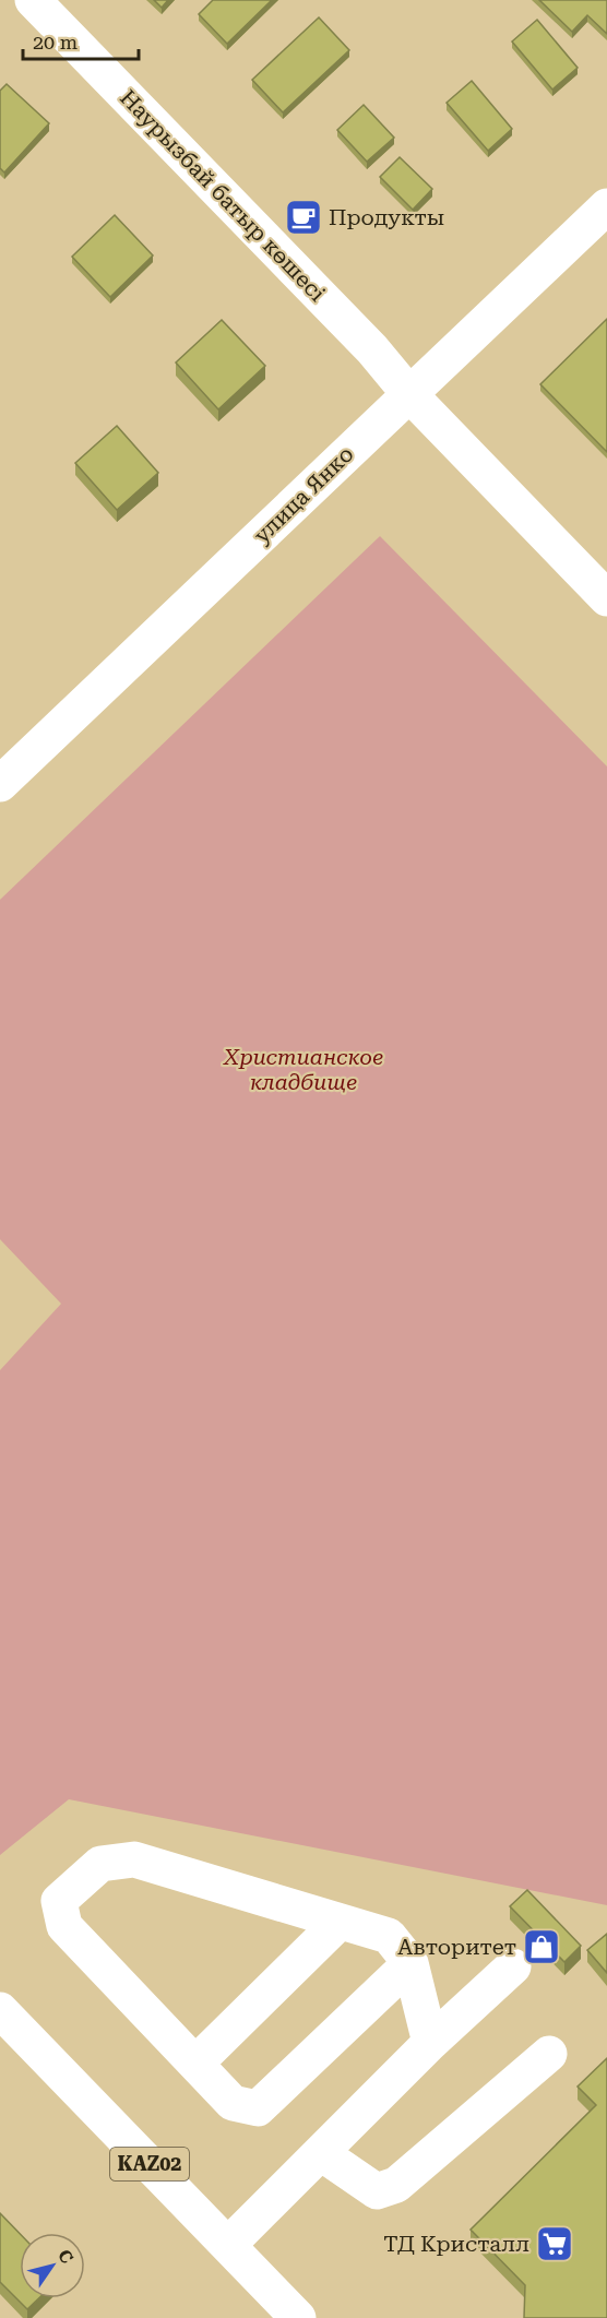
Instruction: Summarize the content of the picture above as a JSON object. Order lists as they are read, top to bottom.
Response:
{
  "streets": {
    "main road": ["Наурызбай батыр көшесі", "улица Янко", "KАZ02"]
  },
  "crossings": [
    ["Наурызбай батыр көшесі", "улица Янко"]
  ],
  "parks": ["Христианское кладбище"],
  "places": {
    "cafe": ["Продукты"],
    "shop": ["Авторитет"],
    "supermarket": ["ТД Кристалл"]
  },
  "scale_bar": "20 m",
  "north": "top right"
}
